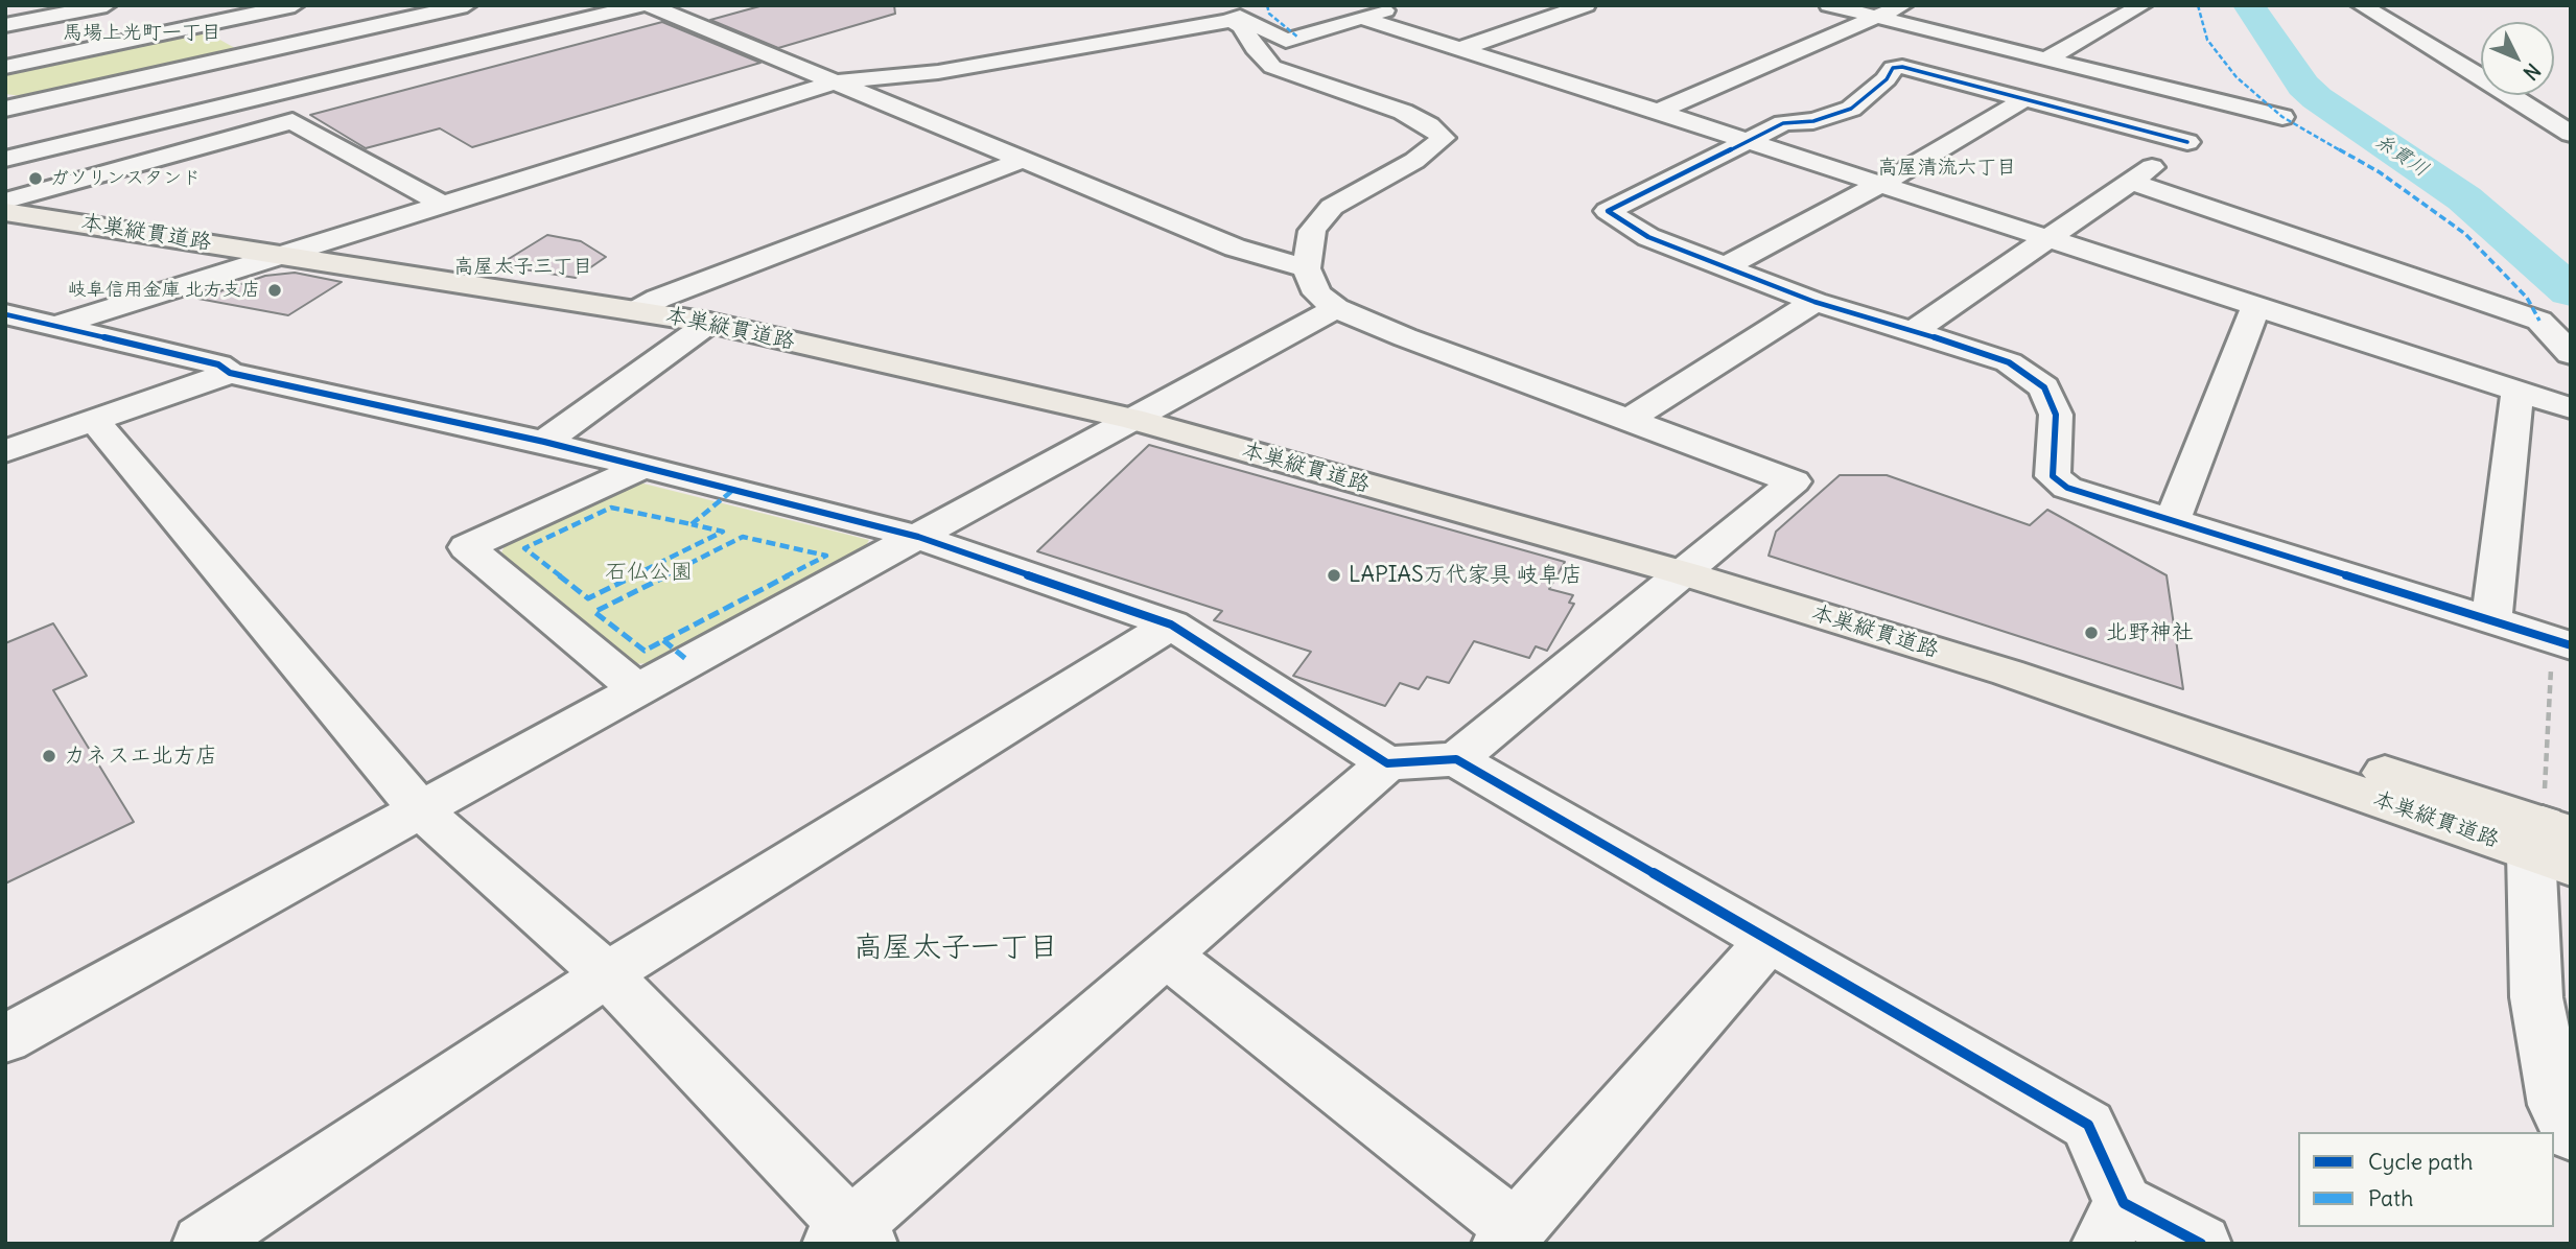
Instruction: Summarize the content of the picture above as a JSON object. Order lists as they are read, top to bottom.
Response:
{
  "streets": {
    "main road": ["本巣縦貫道路"]
  },
  "districts": [
    "馬場上光町一丁目",
    "高屋清流六丁目",
    "高屋太子三丁目",
    "高屋太子一丁目"
  ],
  "water": ["糸貫川"],
  "parks": ["石仏公園"],
  "places": [
    "ガソリンスタンド",
    "岐阜信用金庫 北方支店",
    "LAPIAS万代家具 岐阜店",
    "北野神社",
    "カネスエ北方店"
  ],
  "legend": ["Cycle path", "Path"],
  "north": "bottom right"
}
